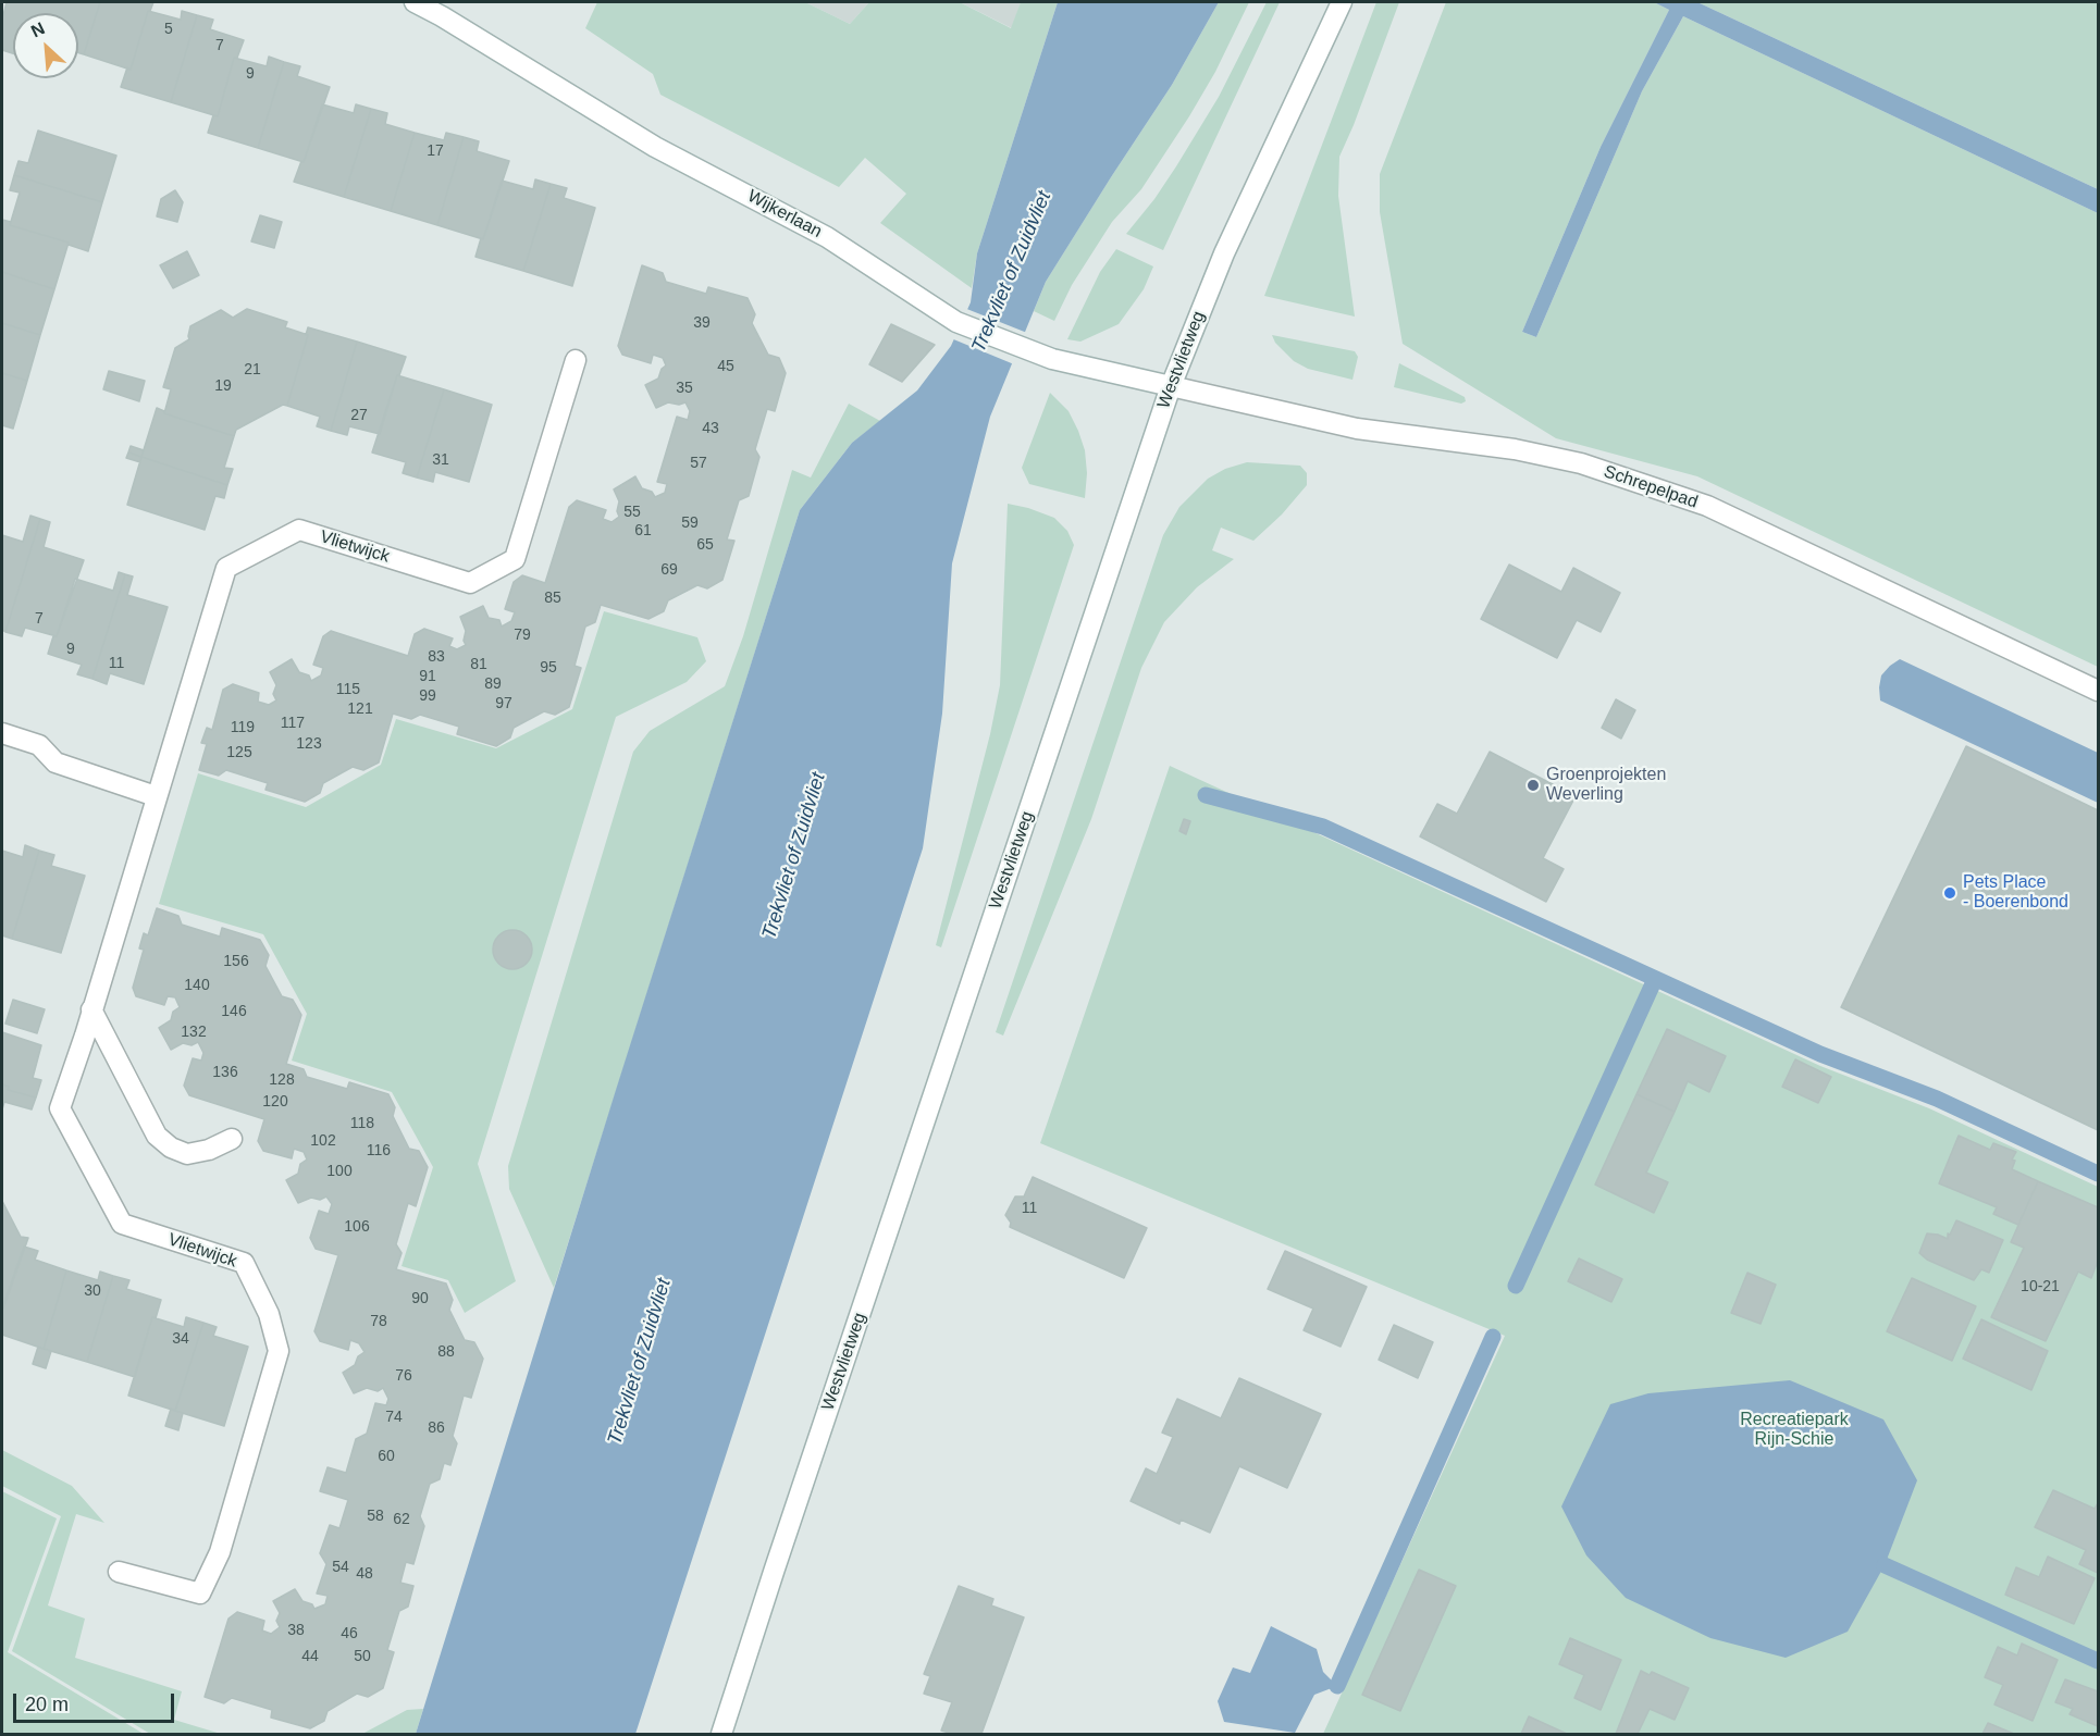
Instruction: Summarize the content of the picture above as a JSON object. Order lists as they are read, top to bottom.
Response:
{
  "streets": {
    "street": [
      "Wijkerlaan",
      "Westvlietweg",
      "Schrepelpad",
      "Vlietwijck"
    ]
  },
  "crossings": [
    ["Wijkerlaan", "Westvlietweg"],
    ["Wijkerlaan", "Schrepelpad"],
    ["Westvlietweg", "Schrepelpad"]
  ],
  "water": ["Trekvliet of Zuidvliet"],
  "parks": ["Recreatiepark Rijn-Schie"],
  "places": ["Groenprojekten Weverling", "Pets Place - Boerenbond"],
  "house_numbers": [
    "5",
    "7",
    "9",
    "17",
    "39",
    "45",
    "21",
    "19",
    "35",
    "27",
    "43",
    "31",
    "57",
    "55",
    "59",
    "61",
    "65",
    "69",
    "85",
    "7",
    "79",
    "9",
    "83",
    "11",
    "81",
    "95",
    "91",
    "89",
    "115",
    "99",
    "97",
    "121",
    "117",
    "119",
    "123",
    "125",
    "156",
    "140",
    "146",
    "132",
    "136",
    "128",
    "120",
    "118",
    "102",
    "116",
    "100",
    "11",
    "106",
    "10-21",
    "30",
    "90",
    "78",
    "34",
    "88",
    "76",
    "74",
    "86",
    "60",
    "58",
    "62",
    "54",
    "48",
    "38",
    "46",
    "44",
    "50"
  ],
  "scale_bar": "20 m",
  "north": "top left"
}
